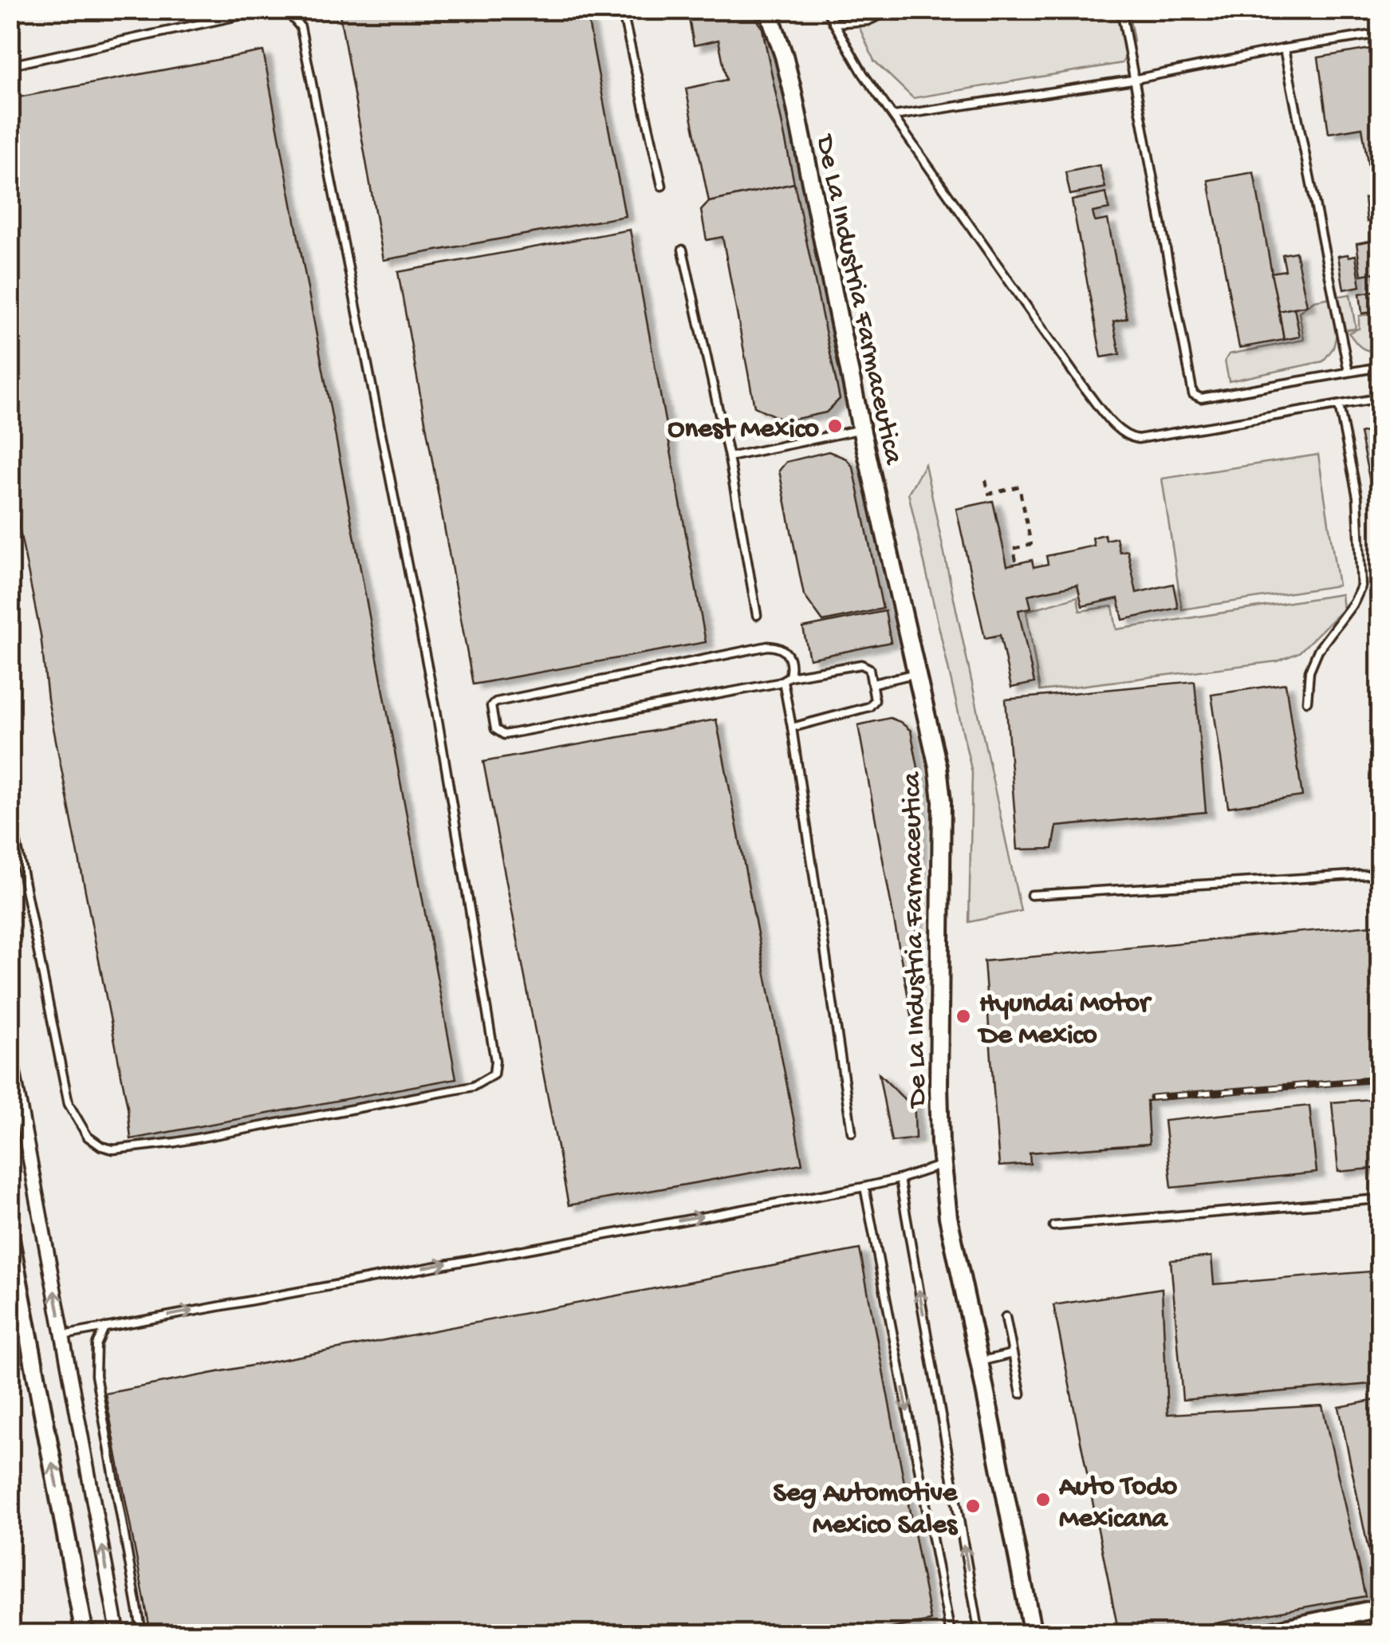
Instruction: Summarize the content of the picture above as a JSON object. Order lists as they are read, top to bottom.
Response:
{
  "streets": {
    "main road": ["De La Industria Farmaceutica"]
  },
  "places": [
    "Onest Mexico",
    "Hyundai Motor De Mexico",
    "Auto Todo Mexicana",
    "Seg Automotive Mexico Sales"
  ]
}
